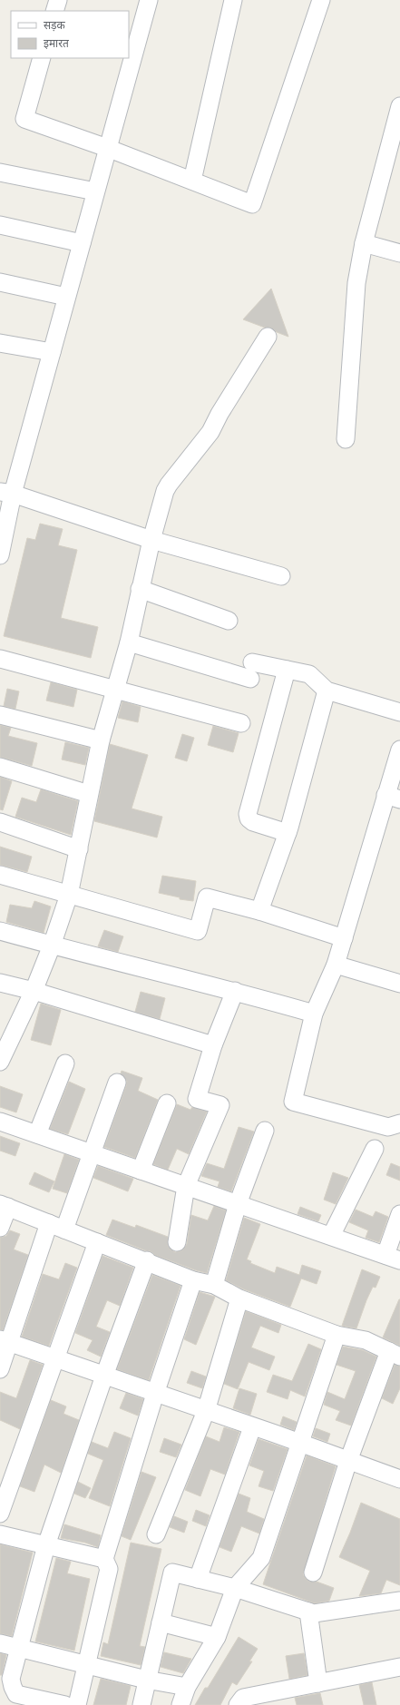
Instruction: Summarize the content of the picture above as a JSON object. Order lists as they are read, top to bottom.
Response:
{
  "legend": ["सड़क", "इमारत"]
}
